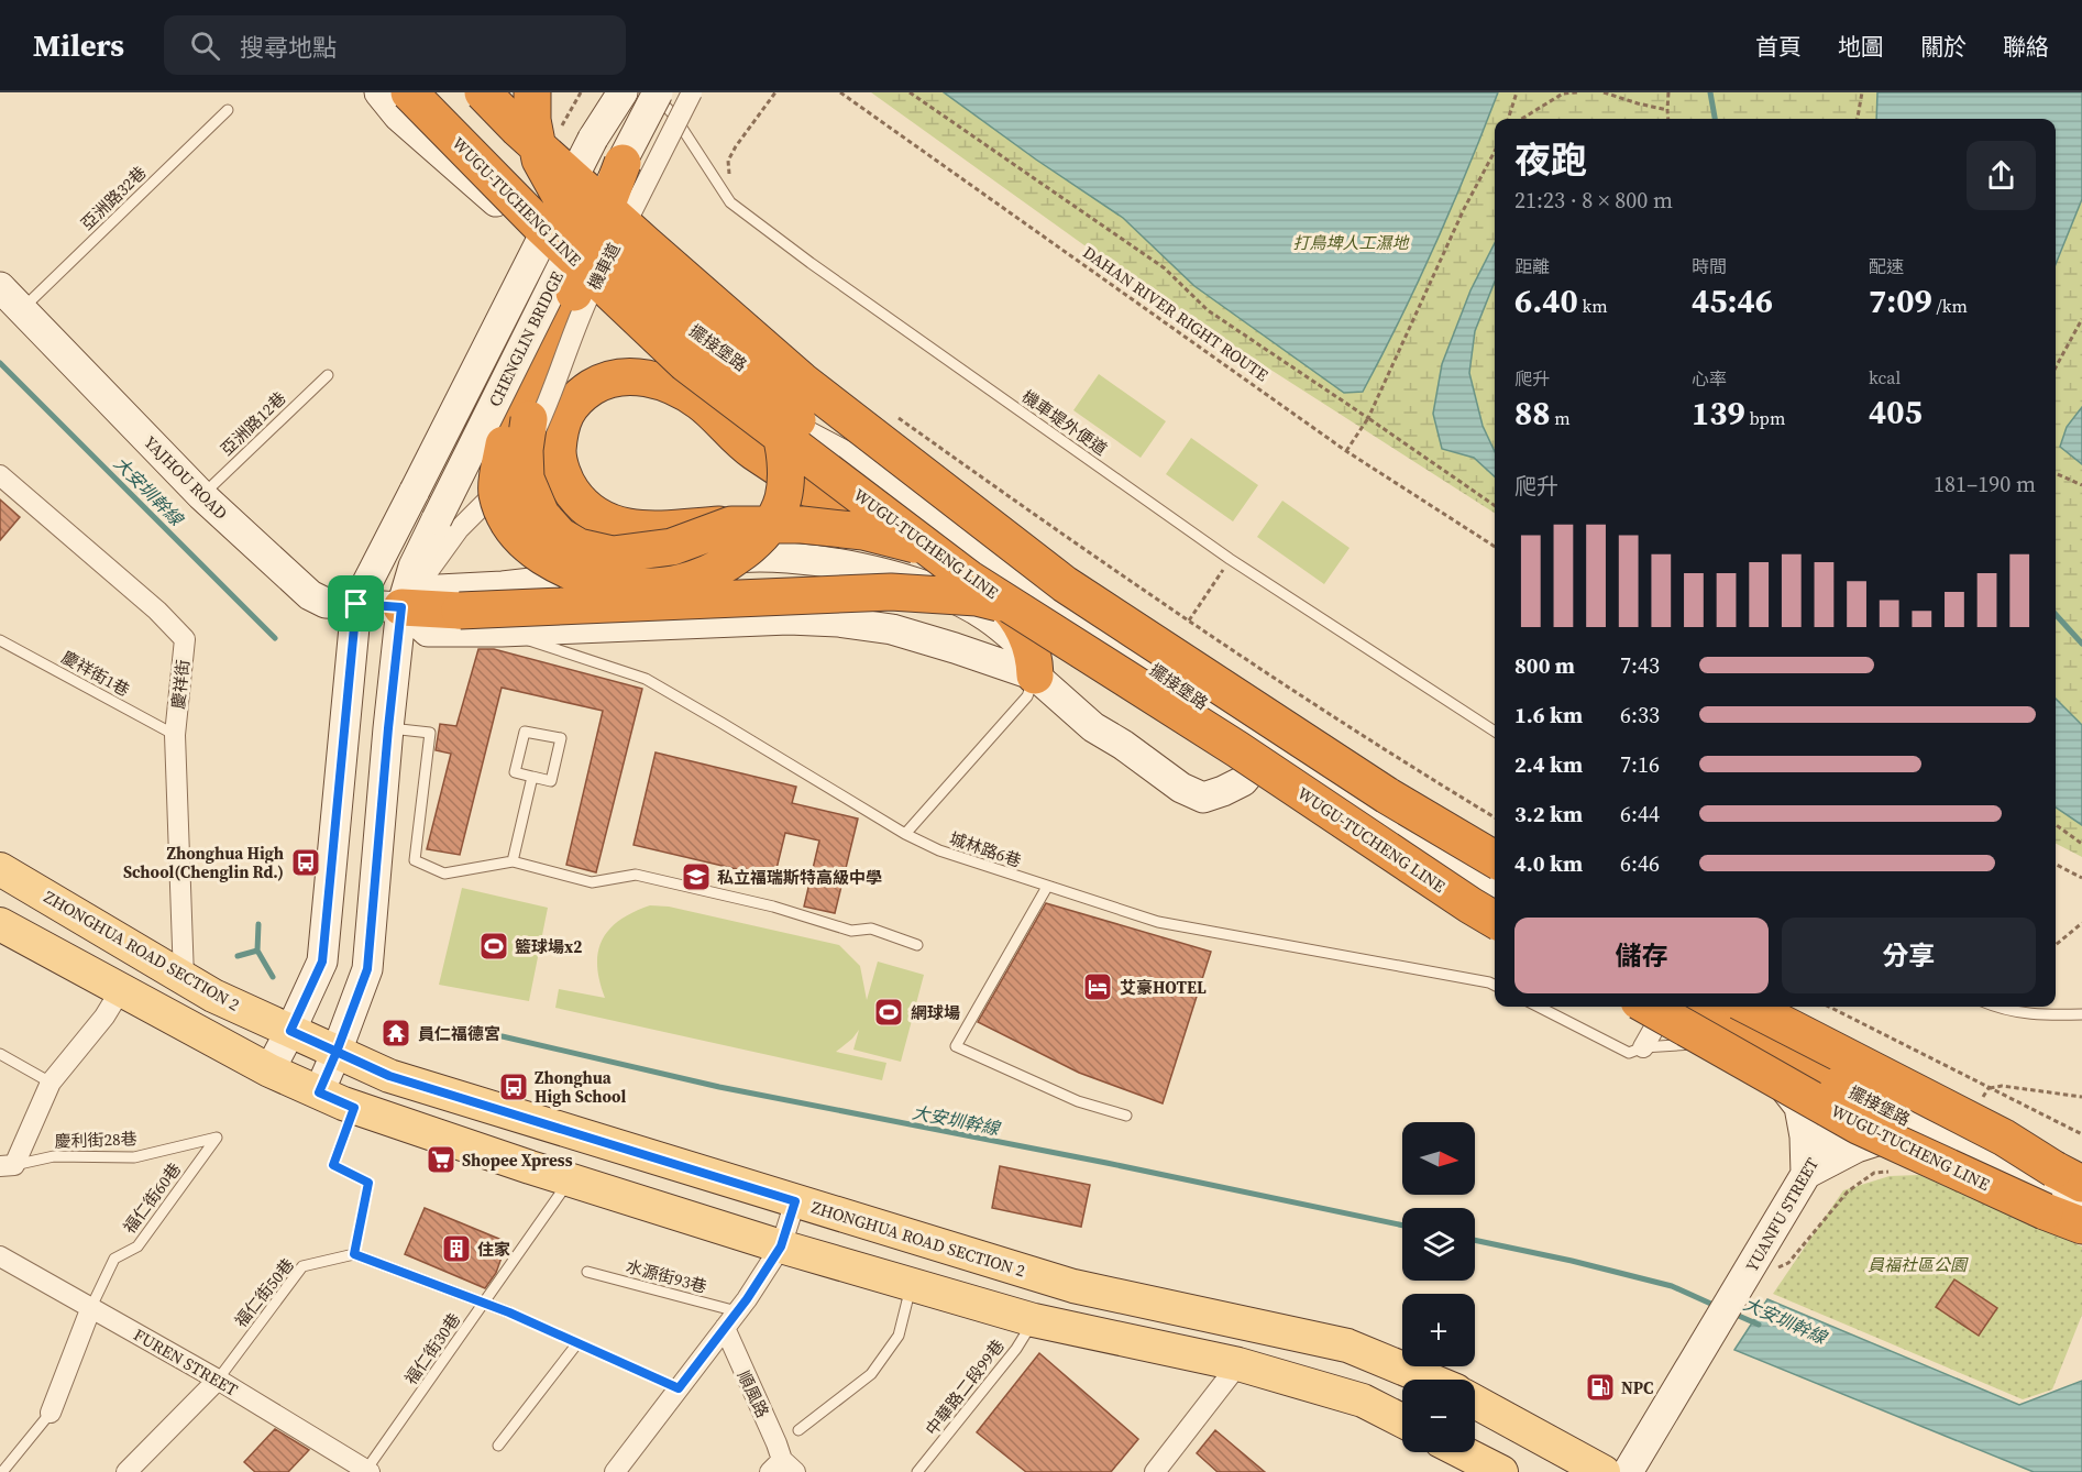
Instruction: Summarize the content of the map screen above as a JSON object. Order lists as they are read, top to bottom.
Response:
{
  "streets": {
    "highway": ["WUGU-TUCHENG LINE"],
    "main road": ["ZHONGHUA ROAD SECTION 2"],
    "street": [
      "機車道",
      "CHENGLIN BRIDGE",
      "擺接堡路",
      "YAJHOU ROAD",
      "慶祥街",
      "YUANFU STREET",
      "FUREN STREET",
      "順風路"
    ],
    "lane": [
      "亞洲路32巷",
      "機車堤外便道",
      "亞洲路12巷",
      "慶祥街1巷",
      "城林路6巷",
      "慶利街28巷",
      "福仁街60巷",
      "水源街93巷",
      "福仁街50巷",
      "福仁街30巷",
      "中華路二段99巷"
    ],
    "path": ["DAHAN RIVER RIGHT ROUTE"]
  },
  "crossings": [
    ["亞洲路32巷", "YAJHOU ROAD"],
    ["WUGU-TUCHENG LINE", "擺接堡路"],
    ["CHENGLIN BRIDGE", "機車堤外便道"],
    ["CHENGLIN BRIDGE", "YAJHOU ROAD"],
    ["CHENGLIN BRIDGE", "ZHONGHUA ROAD SECTION 2"],
    ["擺接堡路", "YUANFU STREET"],
    ["亞洲路12巷", "YAJHOU ROAD"],
    ["慶祥街1巷", "慶祥街"],
    ["慶祥街", "ZHONGHUA ROAD SECTION 2"],
    ["慶利街28巷", "福仁街60巷"],
    ["福仁街60巷", "FUREN STREET"],
    ["福仁街50巷", "FUREN STREET"],
    ["福仁街30巷", "FUREN STREET"]
  ],
  "water": ["大安圳幹線"],
  "parks": ["打鳥埤人工濕地", "員福社區公園"],
  "places": {
    "bus stop": ["Zhonghua High School(Chenglin Rd.)", "Zhonghua High School"],
    "school or university": ["私立福瑞斯特高級中學"],
    "sports": ["籃球場x2", "網球場"],
    "hotel": ["艾豪HOTEL"],
    "temple": ["員仁福德宮"],
    "supermarket": ["Shopee Xpress"],
    "building": ["住家"],
    "fuel station": ["NPC"]
  },
  "north": "right",
  "page": {
    "header": "Milers",
    "search": "搜尋地點",
    "nav": [
      "首頁",
      "地圖",
      "關於",
      "聯絡"
    ],
    "heading": ["夜跑", "21:23 · 8 × 800 m"],
    "stats": [
      ["距離", "6.40 km"],
      ["時間", "45:46"],
      ["配速", "7:09 /km"],
      ["爬升", "88 m"],
      ["心率", "139 bpm"],
      ["kcal", "405"]
    ],
    "chart": ["爬升", "181–190 m"],
    "list": [
      {
        "name": "800 m",
        "note": "7:43"
      },
      {
        "name": "1.6 km",
        "note": "6:33"
      },
      {
        "name": "2.4 km",
        "note": "7:16"
      },
      {
        "name": "3.2 km",
        "note": "6:44"
      },
      {
        "name": "4.0 km",
        "note": "6:46"
      }
    ],
    "buttons": ["儲存", "分享"],
    "map_buttons": ["+", "−"]
  }
}
